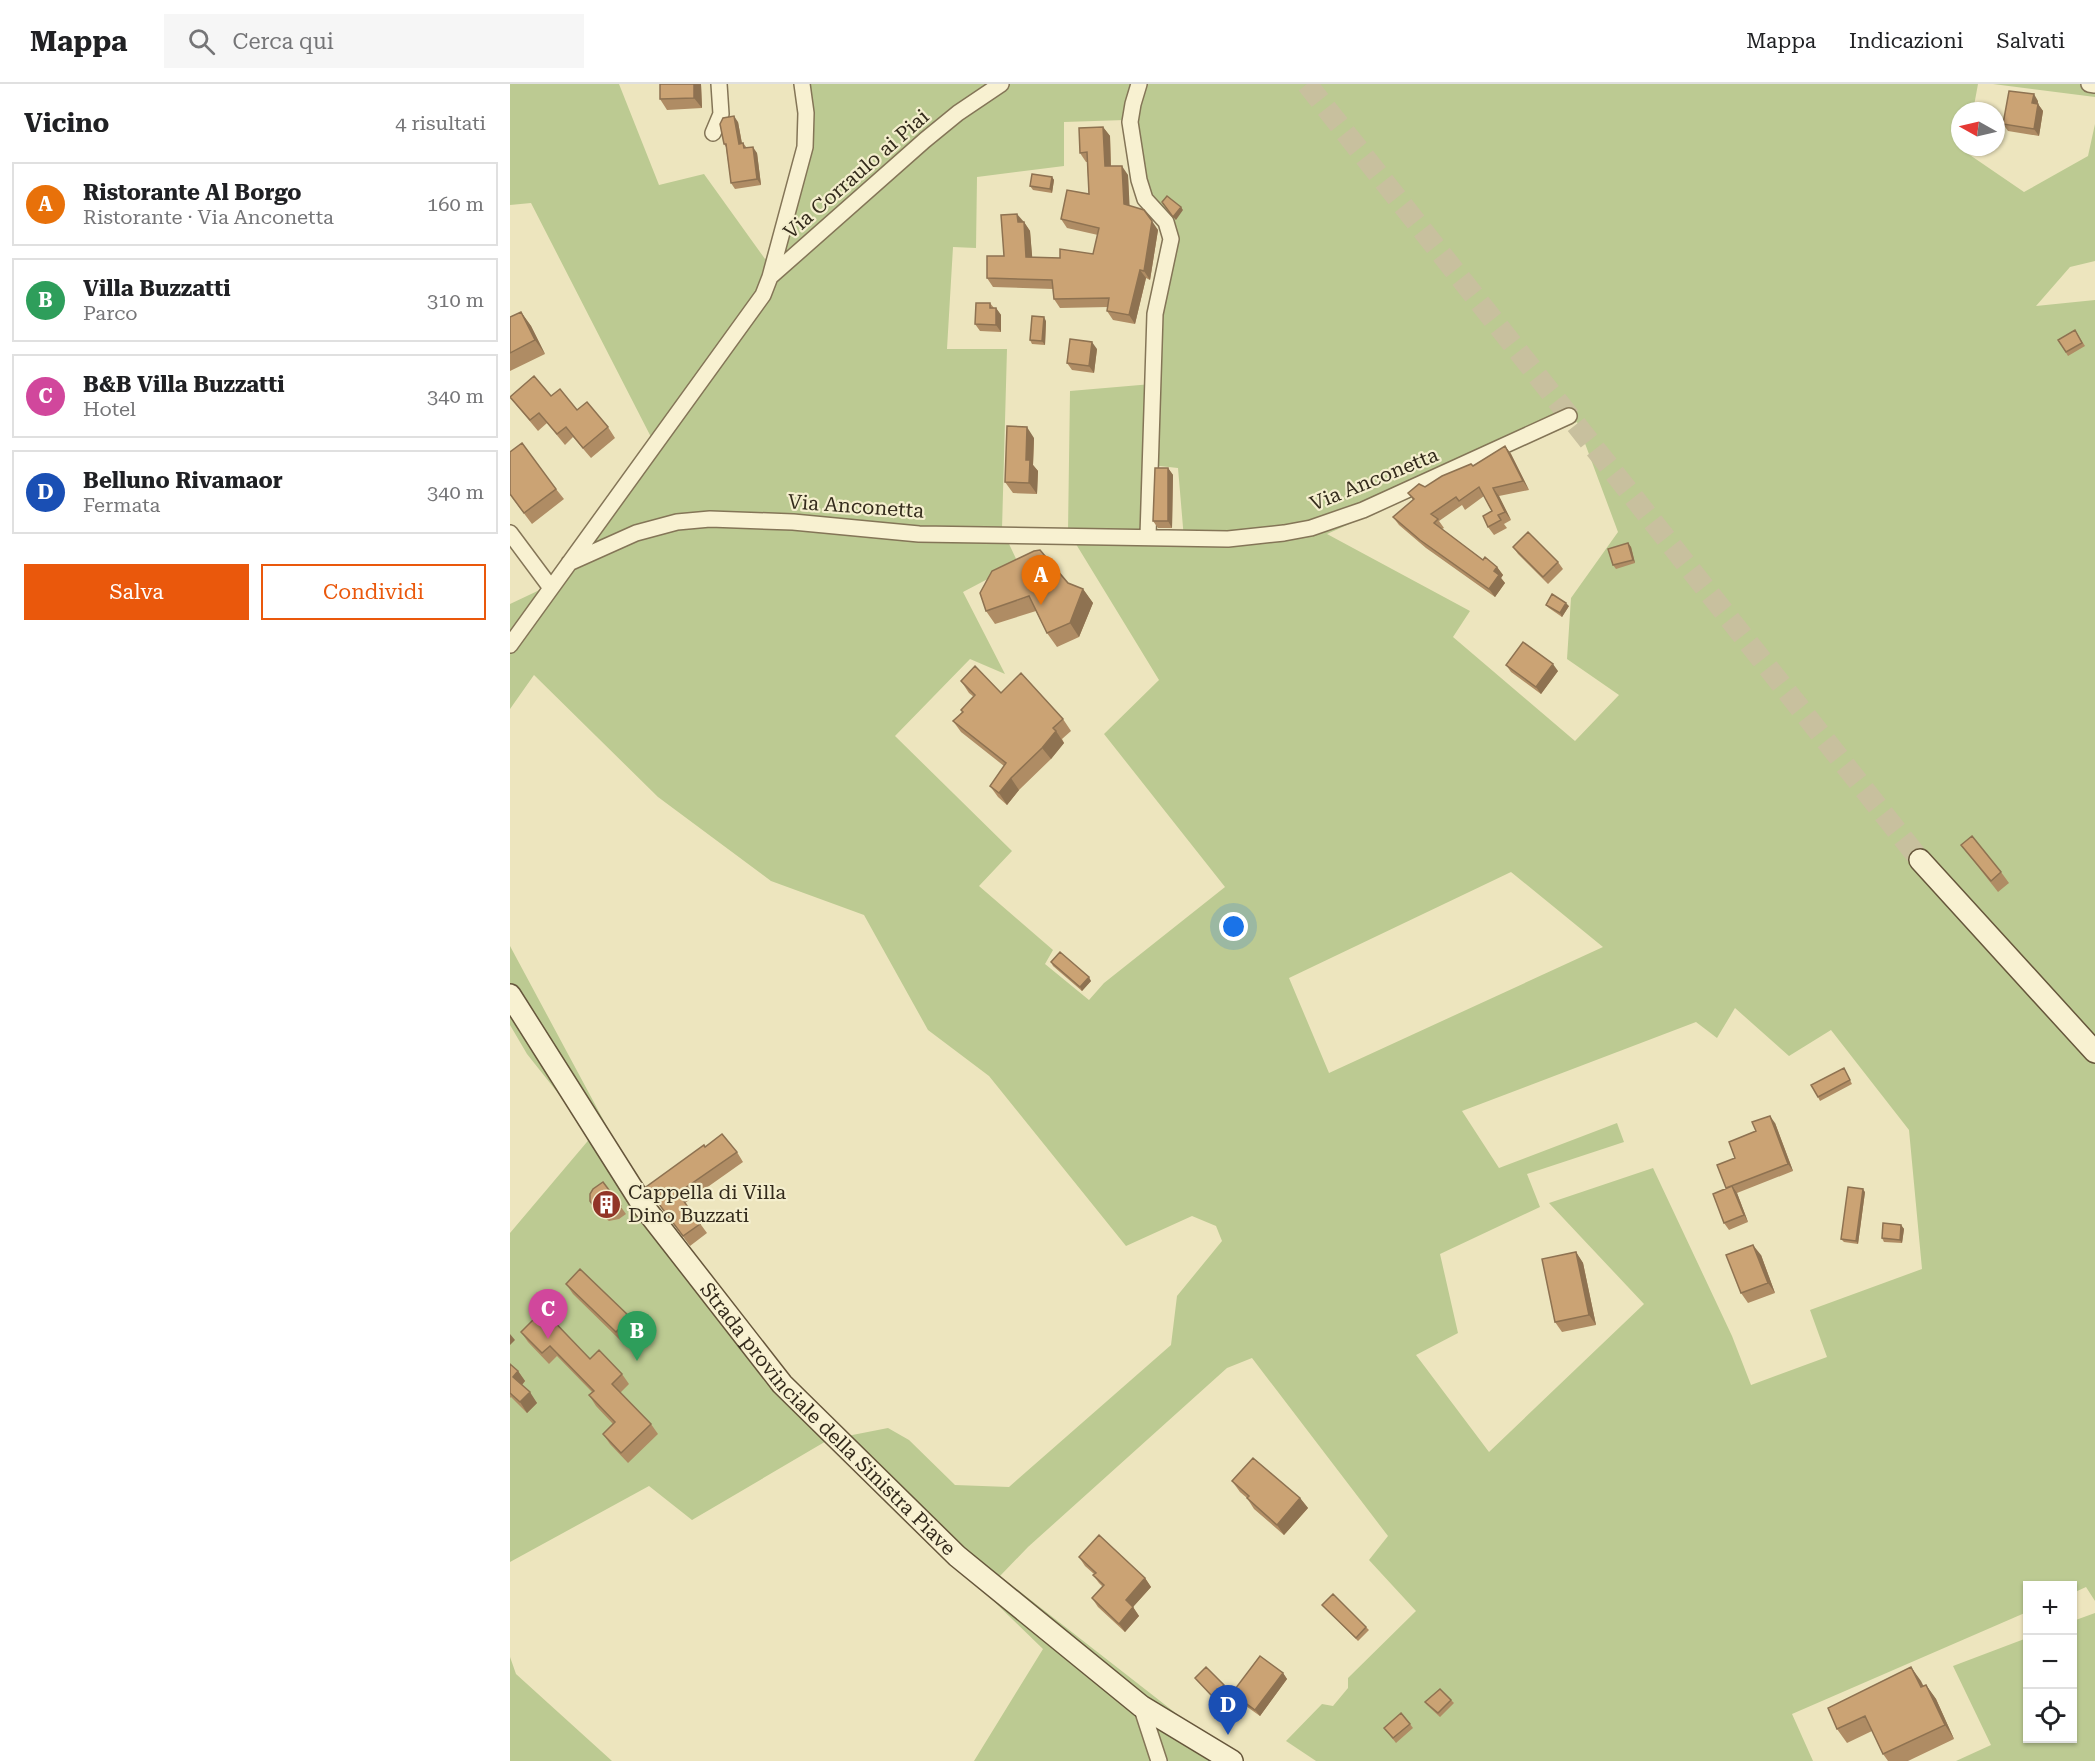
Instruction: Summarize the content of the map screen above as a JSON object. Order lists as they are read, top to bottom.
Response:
{
  "streets": {
    "street": ["Via Corraulo ai Piai", "Via Anconetta", "Strada provinciale della Sinistra Piave"]
  },
  "places": {
    "building": ["Cappella di Villa Dino Buzzati"]
  },
  "north": "left",
  "page": {
    "header": "Mappa",
    "search": "Cerca qui",
    "nav": ["Mappa", "Indicazioni", "Salvati"],
    "heading": ["Vicino", "4 risultati"],
    "list": [
      {
        "mark": "A",
        "name": "Ristorante Al Borgo",
        "note": "Ristorante · Via Anconetta",
        "value": "160 m"
      },
      {
        "mark": "B",
        "name": "Villa Buzzatti",
        "note": "Parco",
        "value": "310 m"
      },
      {
        "mark": "C",
        "name": "B&B Villa Buzzatti",
        "note": "Hotel",
        "value": "340 m"
      },
      {
        "mark": "D",
        "name": "Belluno Rivamaor",
        "note": "Fermata",
        "value": "340 m"
      }
    ],
    "buttons": ["Salva", "Condividi"],
    "pins": [
      "A",
      "C",
      "B",
      "D"
    ],
    "map_buttons": ["+", "−"]
  }
}
